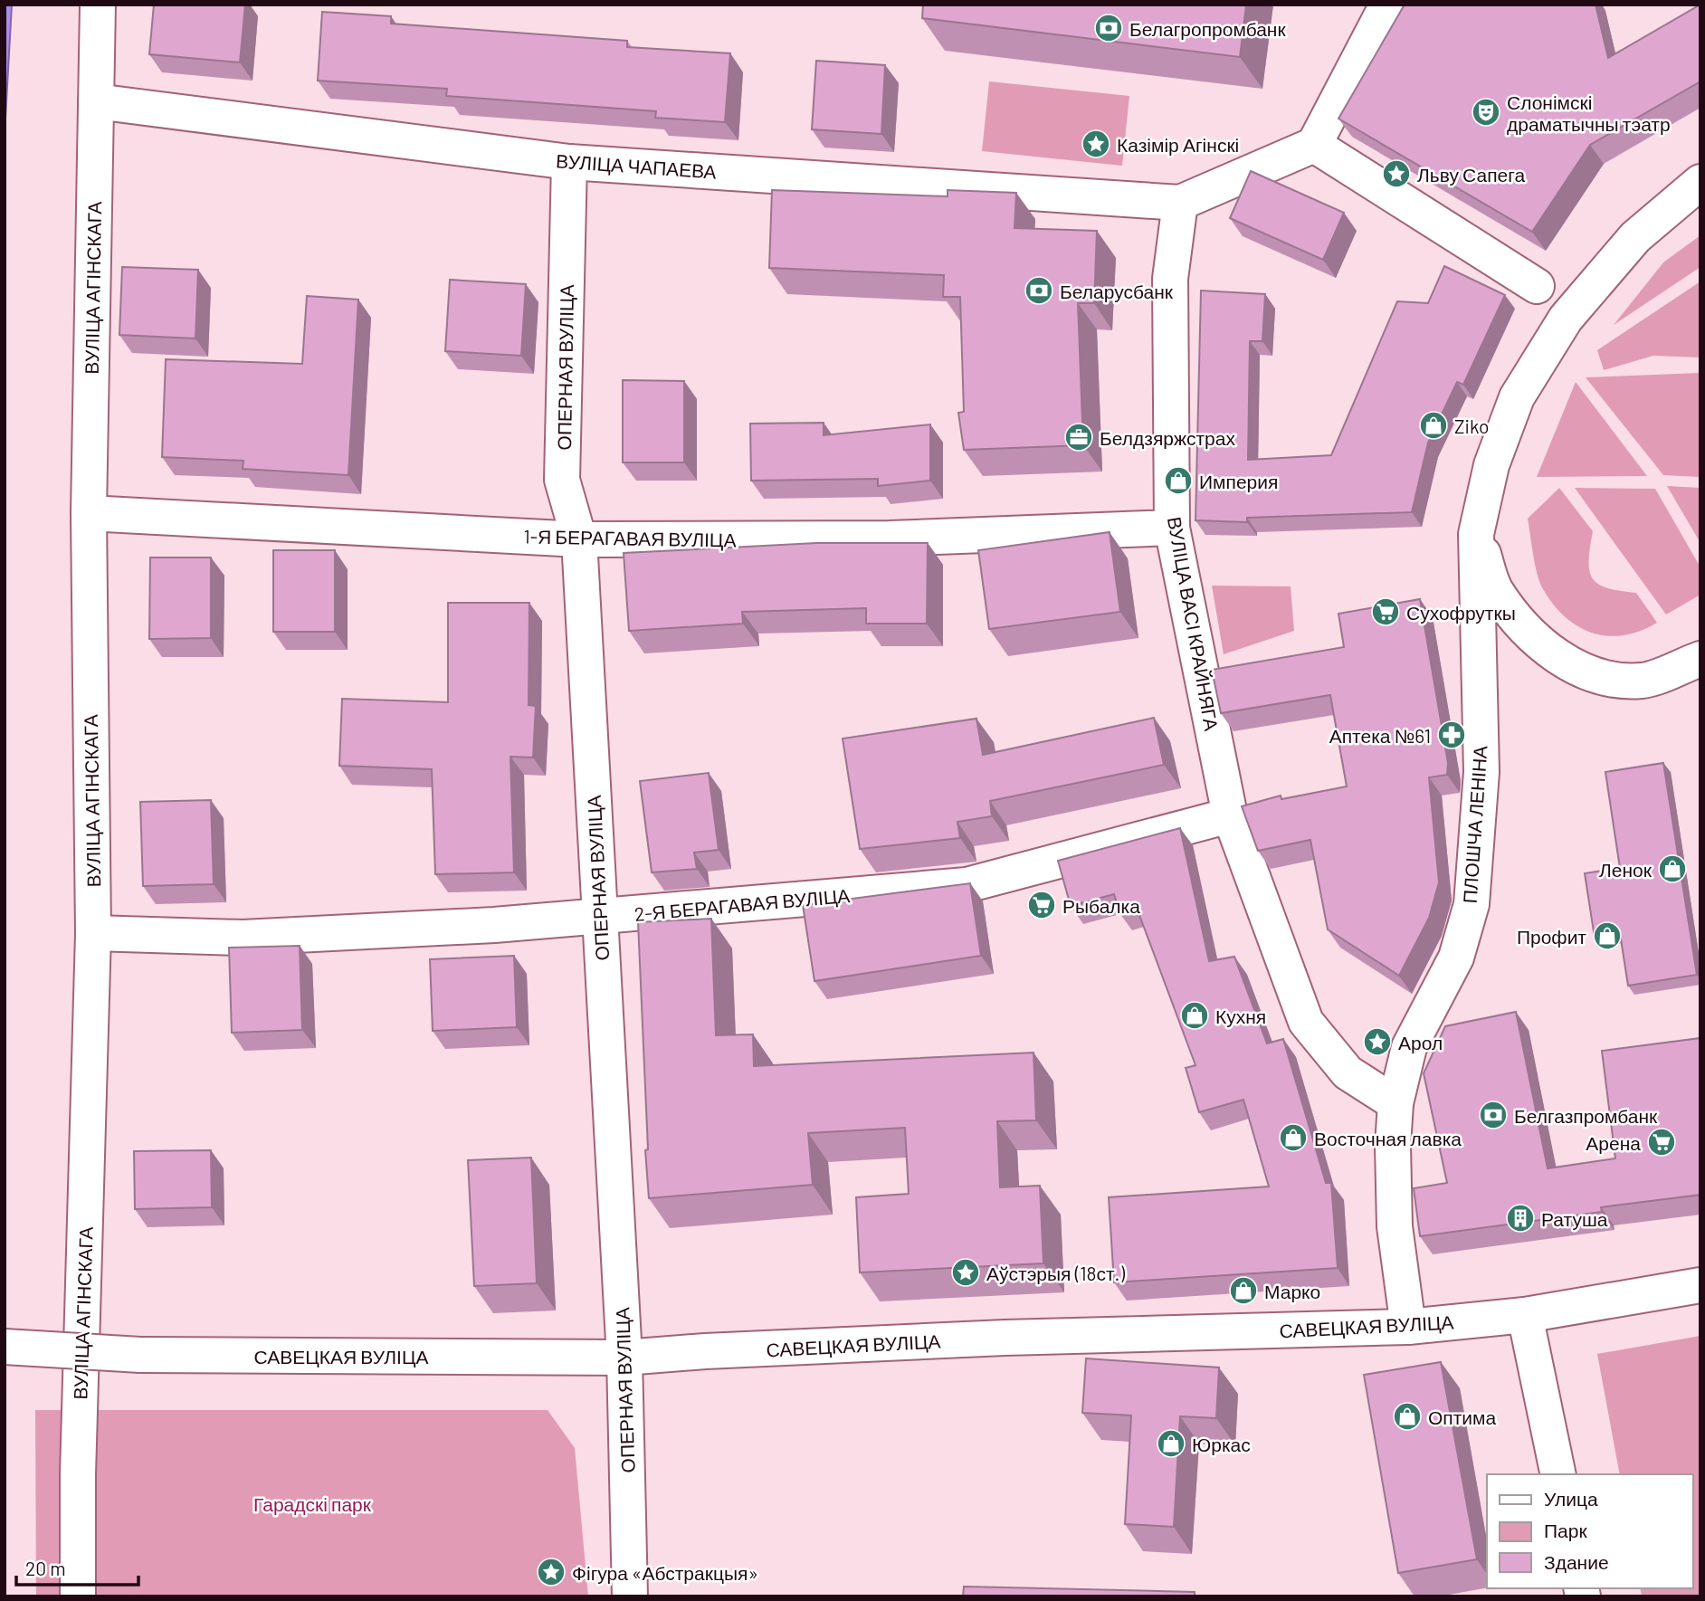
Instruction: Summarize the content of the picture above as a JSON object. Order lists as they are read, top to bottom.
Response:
{
  "streets": {
    "street": [
      "ВУЛІЦА ЧАПАЕВА",
      "ВУЛІЦА АГІНСКАГА",
      "ОПЕРНАЯ ВУЛІЦА",
      "1-Я БЕРАГАВАЯ ВУЛІЦА",
      "ВУЛІЦА ВАСІ КРАЙНЯГА",
      "ПЛОШЧА ЛЕНІНА",
      "2-Я БЕРАГАВАЯ ВУЛІЦА",
      "САВЕЦКАЯ ВУЛІЦА"
    ]
  },
  "crossings": [
    ["ВУЛІЦА ЧАПАЕВА", "ВУЛІЦА АГІНСКАГА"],
    ["ВУЛІЦА ЧАПАЕВА", "ОПЕРНАЯ ВУЛІЦА"],
    ["ВУЛІЦА ЧАПАЕВА", "ВУЛІЦА ВАСІ КРАЙНЯГА"],
    ["ВУЛІЦА АГІНСКАГА", "1-Я БЕРАГАВАЯ ВУЛІЦА"],
    ["ВУЛІЦА АГІНСКАГА", "2-Я БЕРАГАВАЯ ВУЛІЦА"],
    ["ОПЕРНАЯ ВУЛІЦА", "1-Я БЕРАГАВАЯ ВУЛІЦА"],
    ["ОПЕРНАЯ ВУЛІЦА", "2-Я БЕРАГАВАЯ ВУЛІЦА"],
    ["ОПЕРНАЯ ВУЛІЦА", "САВЕЦКАЯ ВУЛІЦА"],
    ["1-Я БЕРАГАВАЯ ВУЛІЦА", "ВУЛІЦА ВАСІ КРАЙНЯГА"],
    ["ВУЛІЦА ВАСІ КРАЙНЯГА", "ПЛОШЧА ЛЕНІНА"],
    ["ВУЛІЦА ВАСІ КРАЙНЯГА", "2-Я БЕРАГАВАЯ ВУЛІЦА"],
    ["ПЛОШЧА ЛЕНІНА", "САВЕЦКАЯ ВУЛІЦА"]
  ],
  "parks": ["Гарадскі парк"],
  "places": {
    "bank": ["Белагропромбанк", "Беларусбанк", "Белгазпромбанк"],
    "theatre": ["Слонімскі драматычны тэатр"],
    "place": [
      "Казімір Агінскі",
      "Льву Сапега",
      "Арол",
      "Аўстэрыя (18ст.)",
      "Фігура «Абстракцыя»"
    ],
    "shop": [
      "Ziko",
      "Империя",
      "Ленок",
      "Профит",
      "Кухня",
      "Восточная лавка",
      "Марко",
      "Оптима",
      "Юркас"
    ],
    "office": ["Белдзяржстрах"],
    "supermarket": ["Сухофруткы", "Рыбалка", "Арена"],
    "pharmacy": ["Аптека №61"],
    "building": ["Ратуша"]
  },
  "legend": ["Улица", "Парк", "Здание"],
  "scale_bar": "20 m"
}
